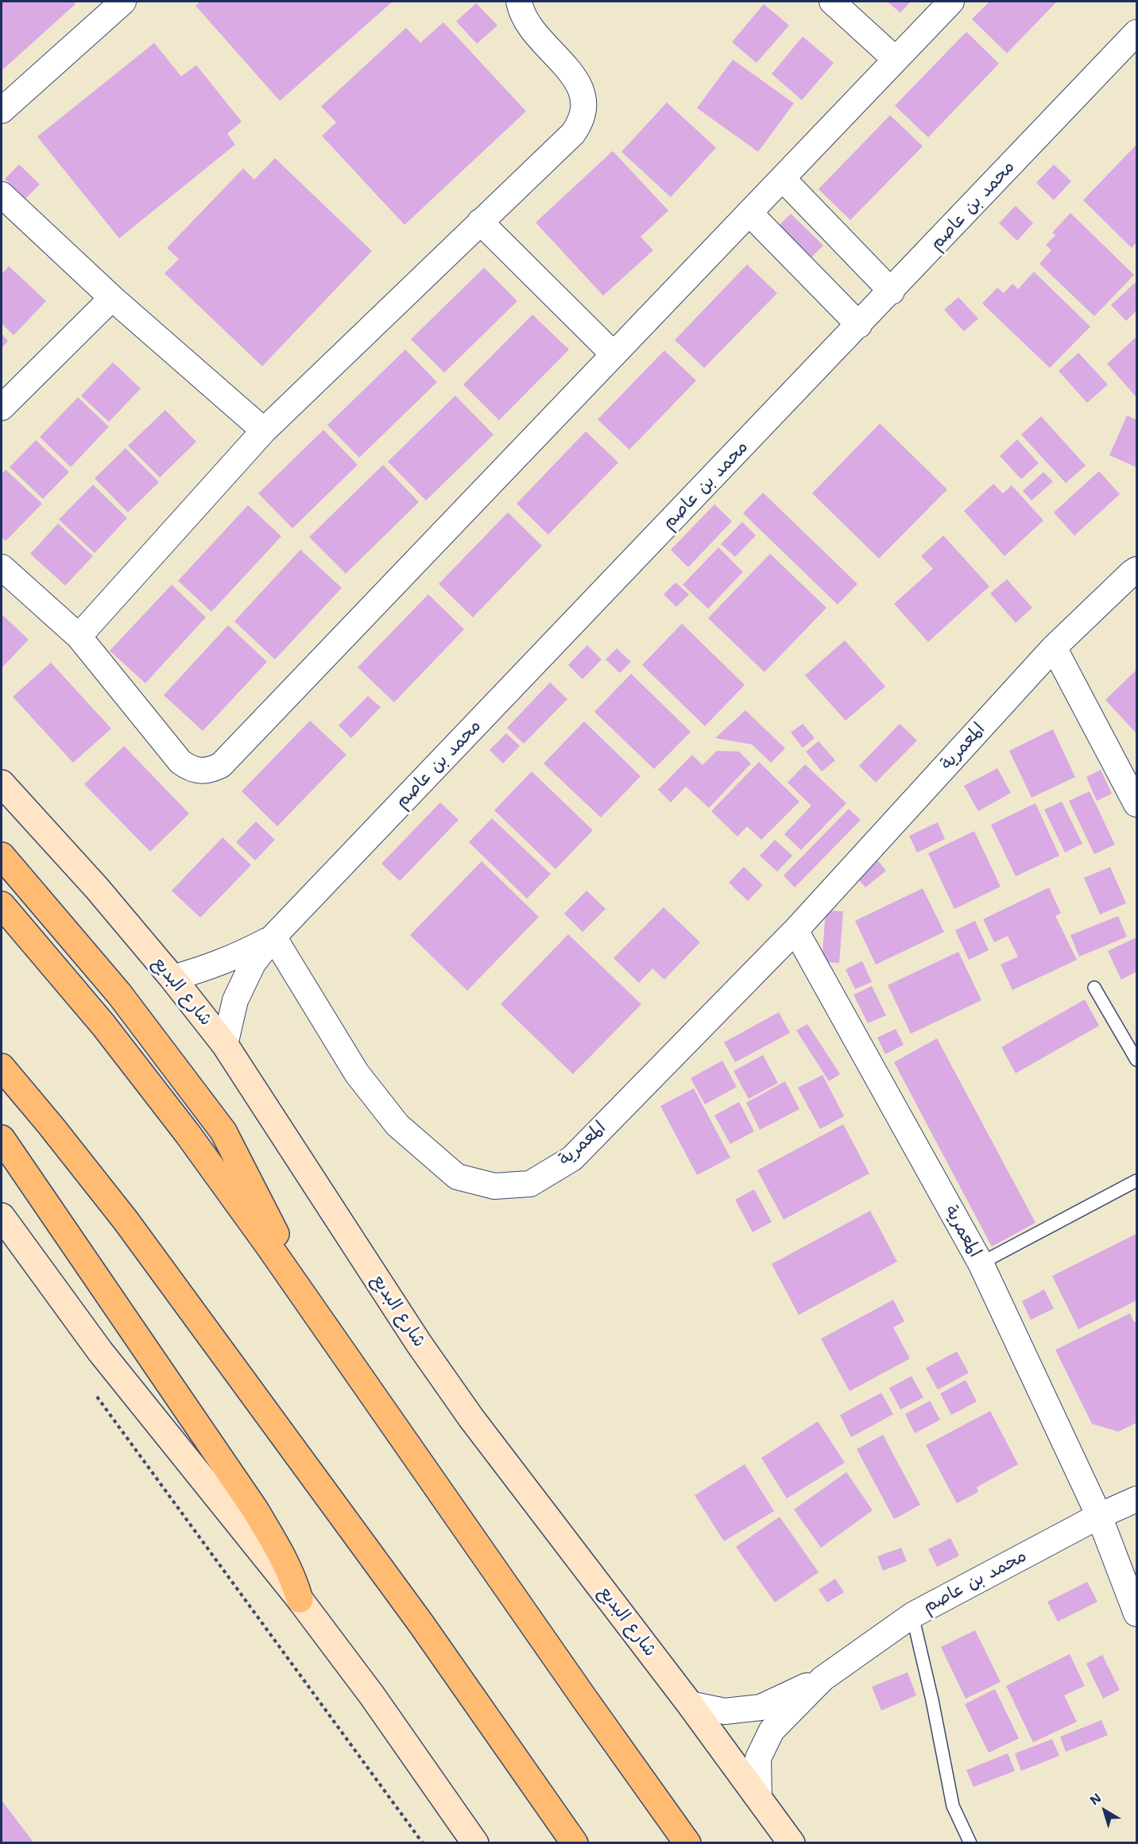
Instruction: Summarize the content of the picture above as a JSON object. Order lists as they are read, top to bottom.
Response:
{
  "streets": {
    "main road": ["شارع البديع"],
    "street": ["محمد بن عاصم", "المعمرية"]
  },
  "crossings": [
    ["محمد بن عاصم", "المعمرية"],
    ["محمد بن عاصم", "شارع البديع"]
  ],
  "north": "top left"
}
